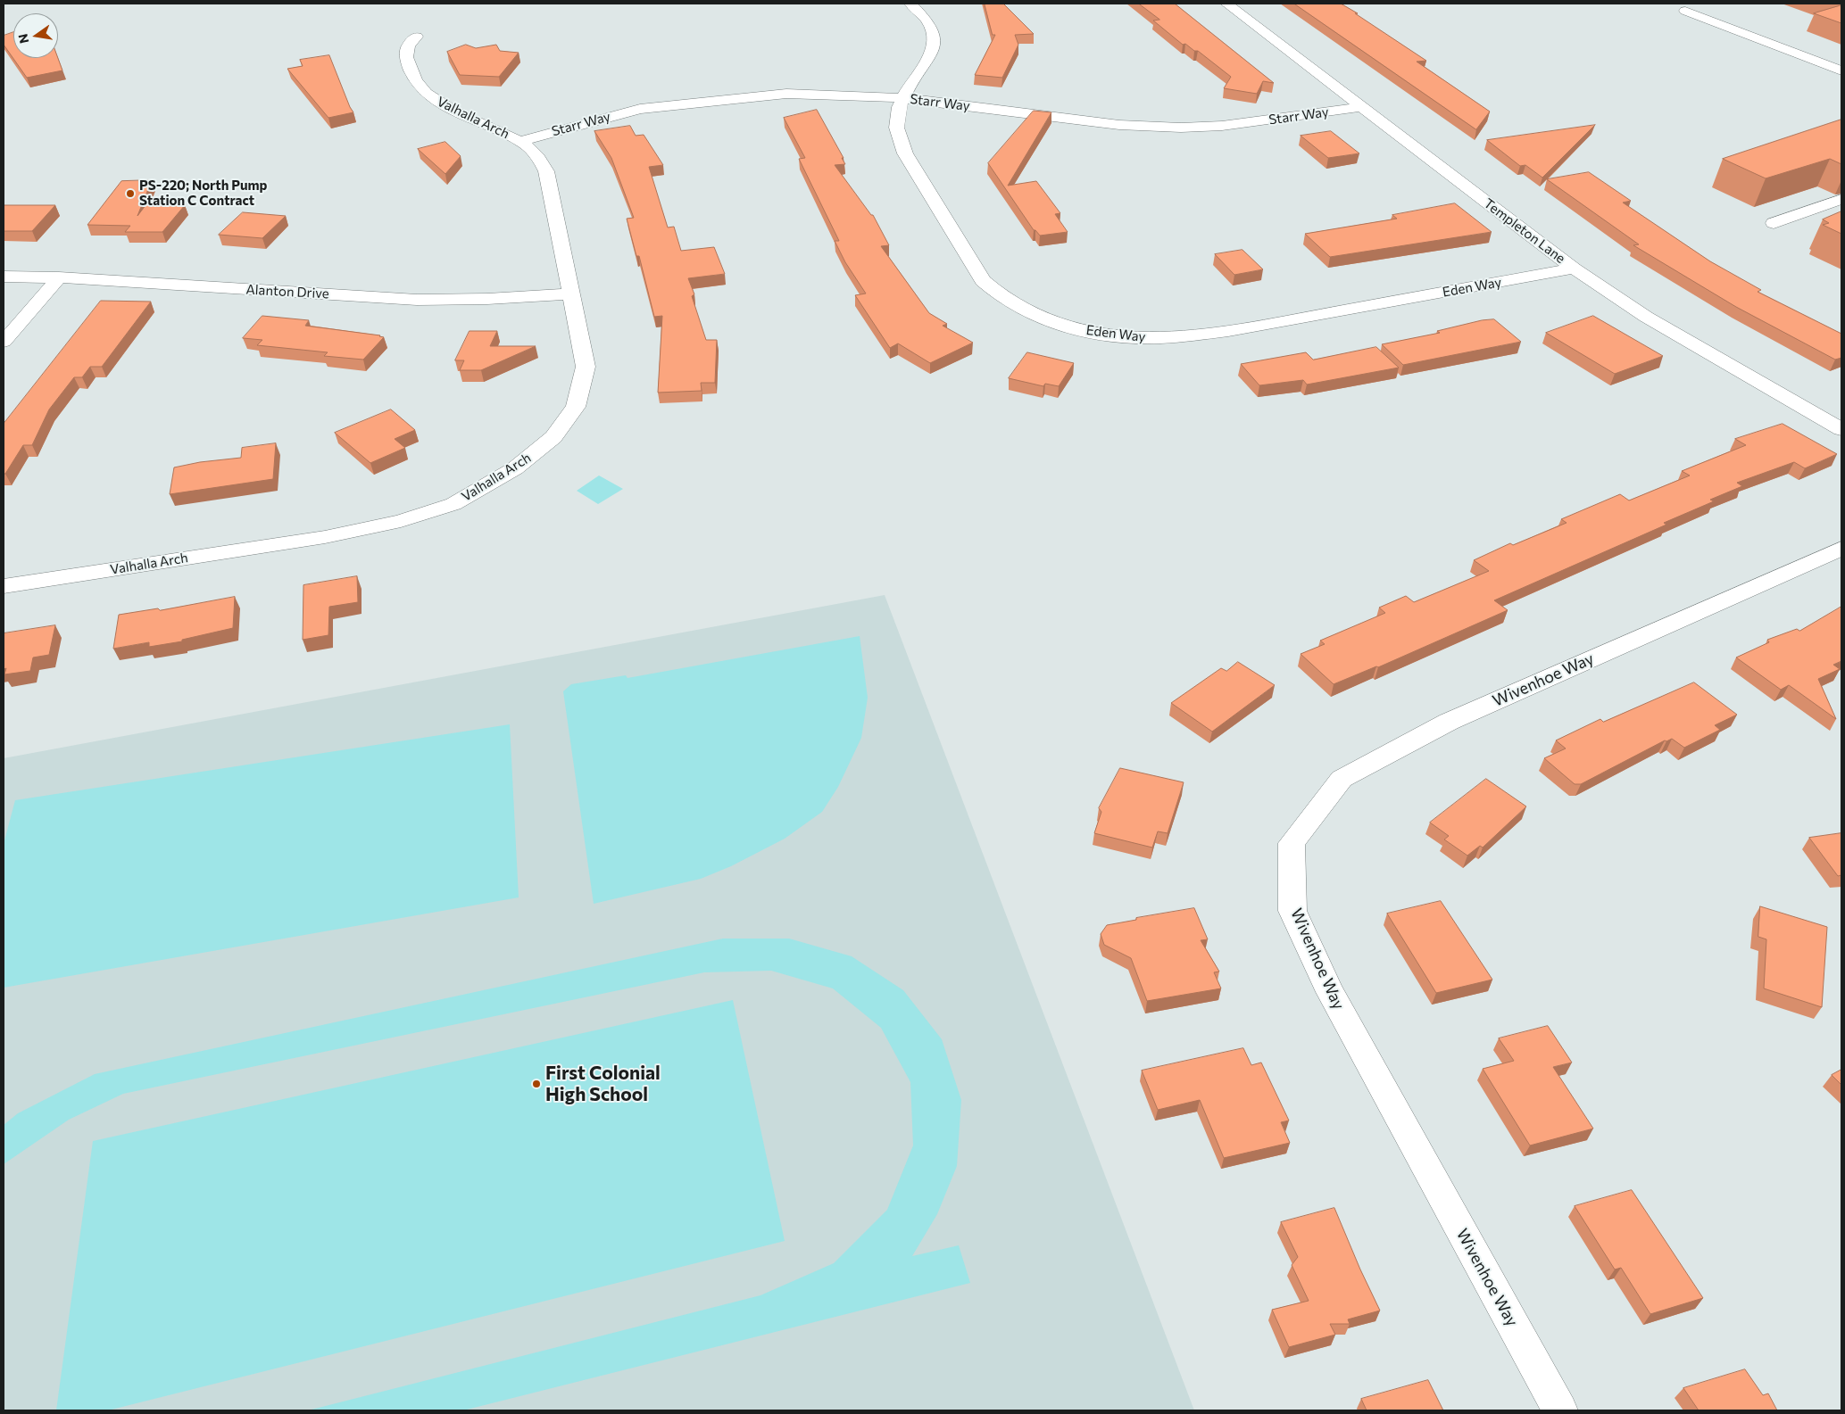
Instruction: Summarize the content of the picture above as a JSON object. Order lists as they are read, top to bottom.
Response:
{
  "streets": {
    "street": [
      "Starr Way",
      "Valhalla Arch",
      "Templeton Lane",
      "Eden Way",
      "Alanton Drive",
      "Wivenhoe Way"
    ]
  },
  "crossings": [
    ["Starr Way", "Valhalla Arch"],
    ["Starr Way", "Templeton Lane"],
    ["Starr Way", "Eden Way"],
    ["Valhalla Arch", "Alanton Drive"],
    ["Templeton Lane", "Eden Way"]
  ],
  "places": ["PS-220; North Pump Station C Contract", "First Colonial High School"],
  "north": "left"
}
